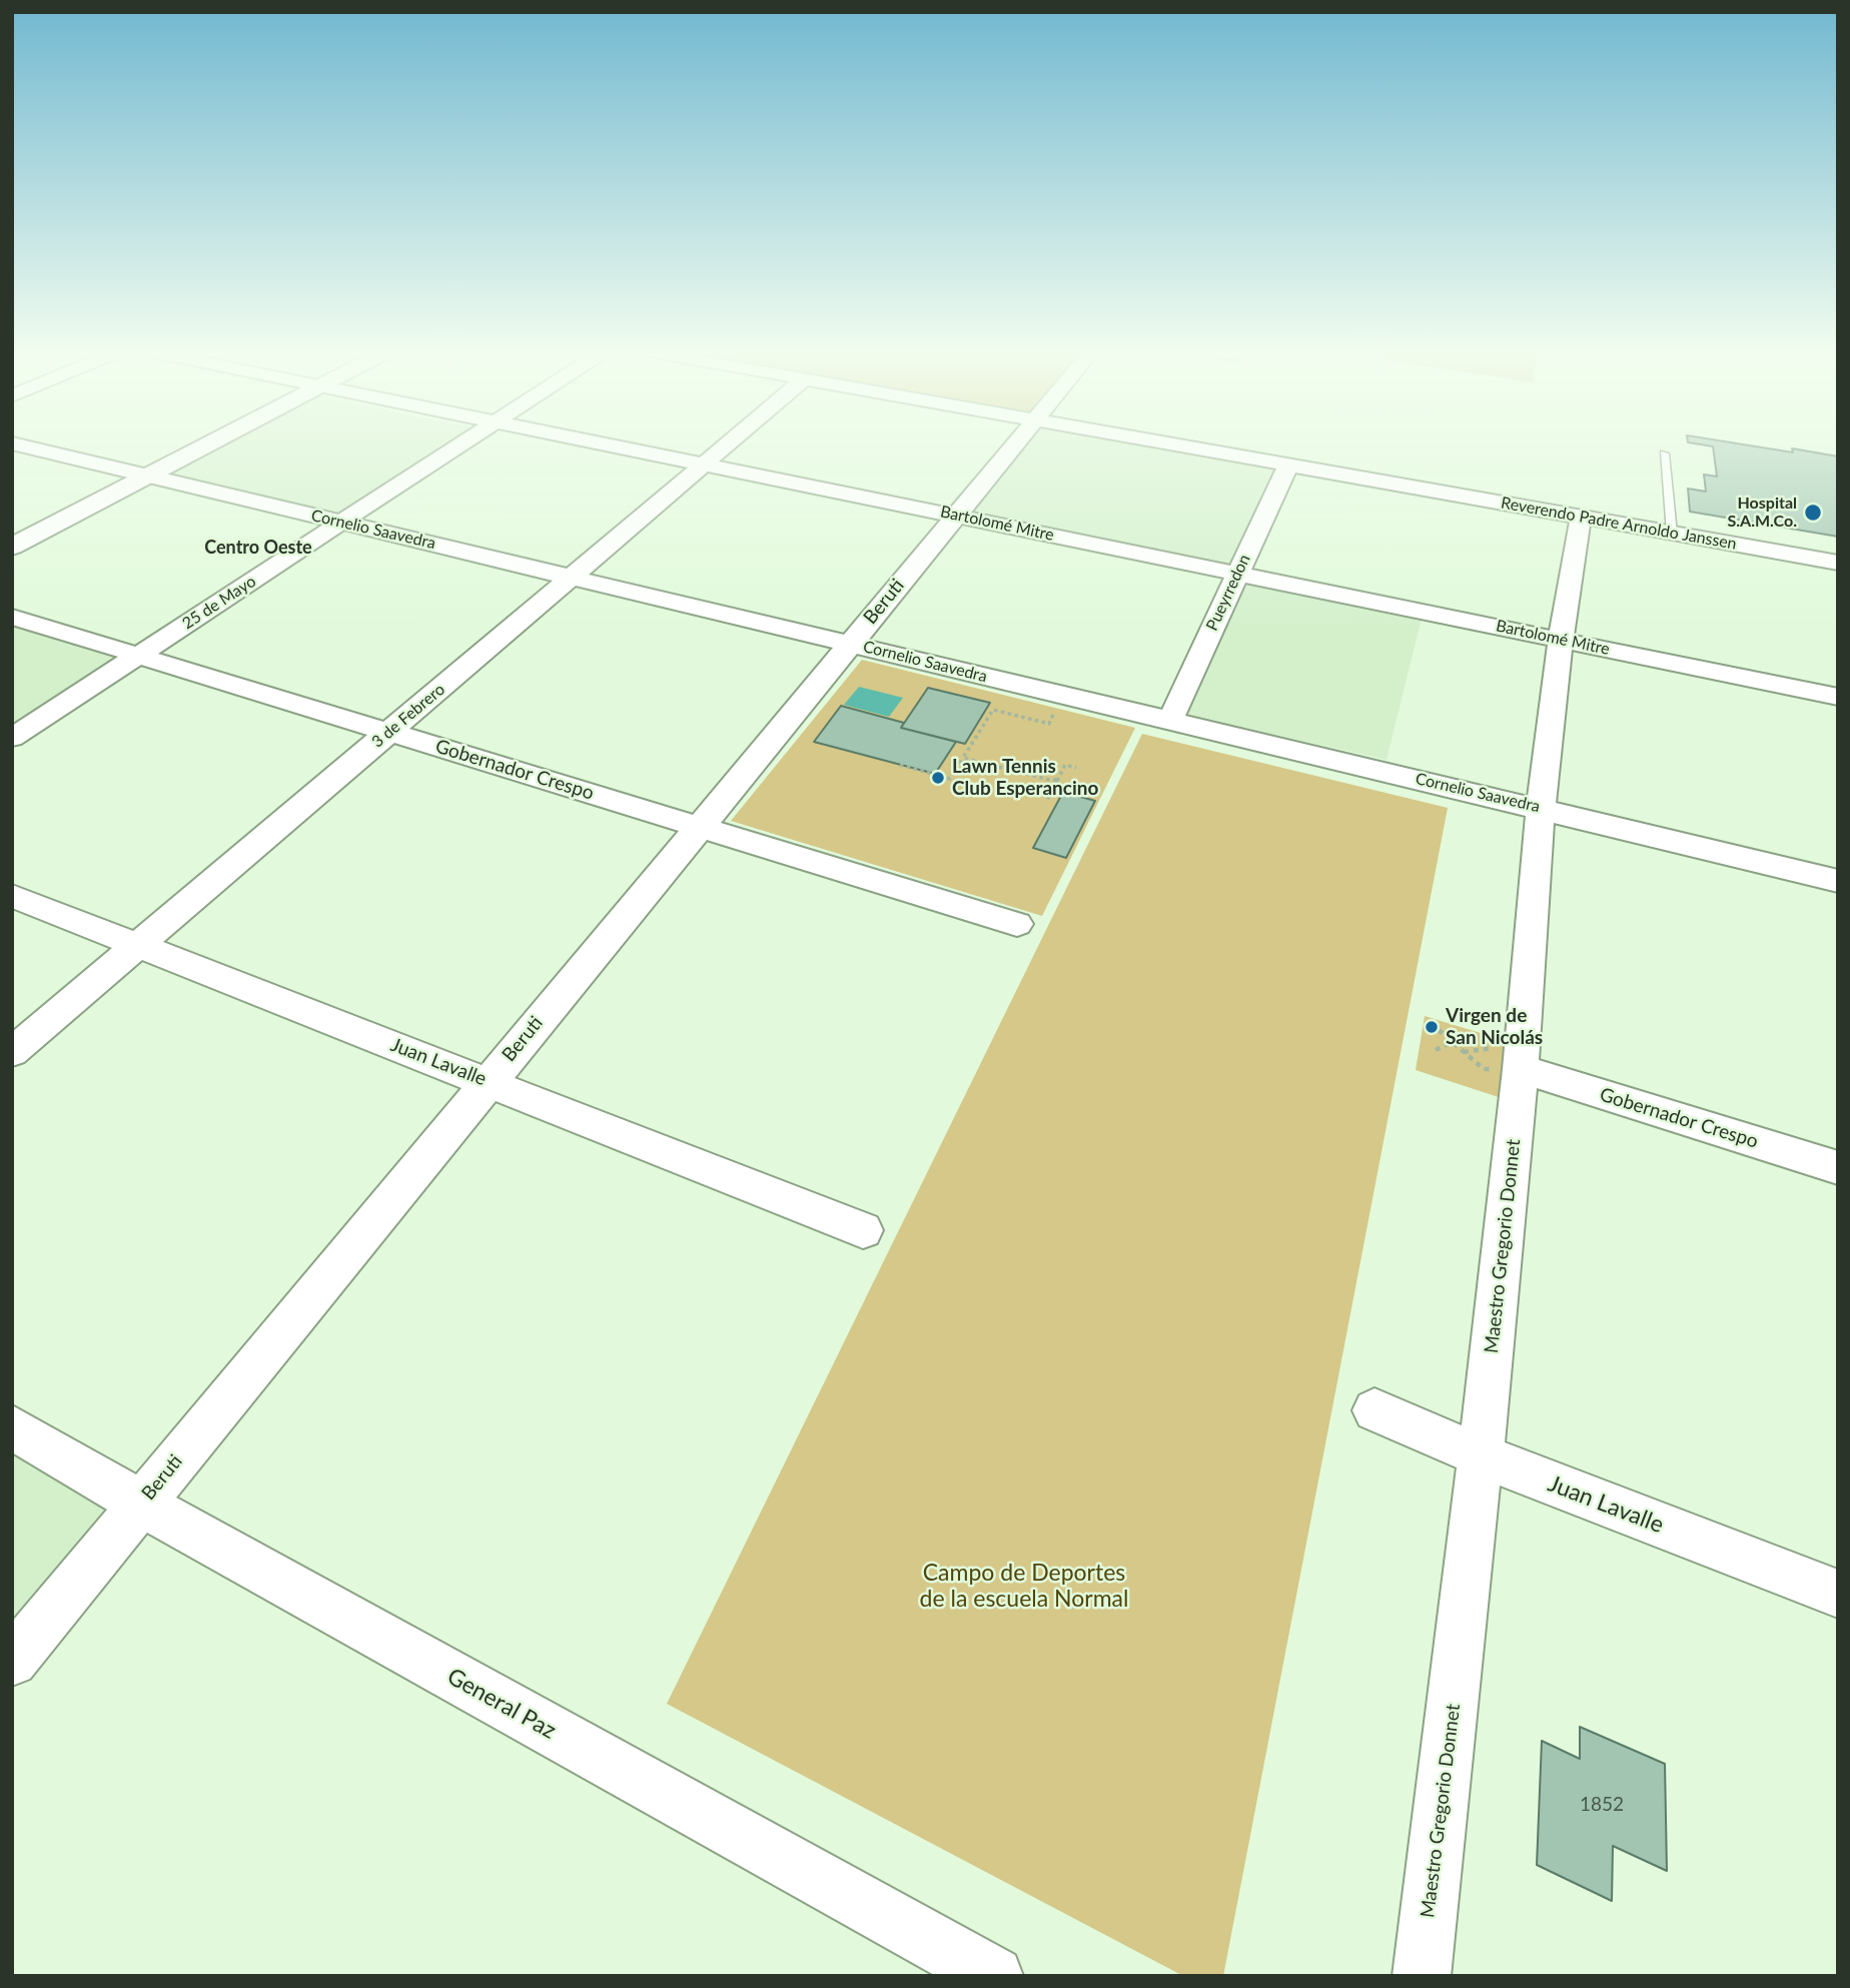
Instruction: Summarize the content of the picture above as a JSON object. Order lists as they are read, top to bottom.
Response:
{
  "streets": {
    "street": [
      "Bartolomé Mitre",
      "Reverendo Padre Arnoldo Janssen",
      "Cornelio Saavedra",
      "Pueyrredon",
      "Beruti",
      "25 de Mayo",
      "3 de Febrero",
      "Gobernador Crespo",
      "Juan Lavalle",
      "Maestro Gregorio Donnet",
      "General Paz"
    ]
  },
  "crossings": [
    ["Bartolomé Mitre", "Pueyrredon"],
    ["Bartolomé Mitre", "Beruti"],
    ["Bartolomé Mitre", "3 de Febrero"],
    ["Bartolomé Mitre", "Maestro Gregorio Donnet"],
    ["Reverendo Padre Arnoldo Janssen", "Pueyrredon"],
    ["Reverendo Padre Arnoldo Janssen", "Maestro Gregorio Donnet"],
    ["Cornelio Saavedra", "Pueyrredon"],
    ["Cornelio Saavedra", "Beruti"],
    ["Cornelio Saavedra", "25 de Mayo"],
    ["Cornelio Saavedra", "3 de Febrero"],
    ["Cornelio Saavedra", "Maestro Gregorio Donnet"],
    ["Beruti", "Gobernador Crespo"],
    ["Beruti", "Juan Lavalle"],
    ["Beruti", "General Paz"],
    ["25 de Mayo", "Gobernador Crespo"],
    ["3 de Febrero", "Gobernador Crespo"],
    ["3 de Febrero", "Juan Lavalle"],
    ["Gobernador Crespo", "Maestro Gregorio Donnet"],
    ["Juan Lavalle", "Maestro Gregorio Donnet"]
  ],
  "districts": ["Centro Oeste"],
  "parks": ["Campo de Deportes de la escuela Normal"],
  "places": ["Hospital S.A.M.Co.", "Lawn Tennis Club Esperancino", "Virgen de San Nicolás"],
  "house_numbers": ["1852"]
}
